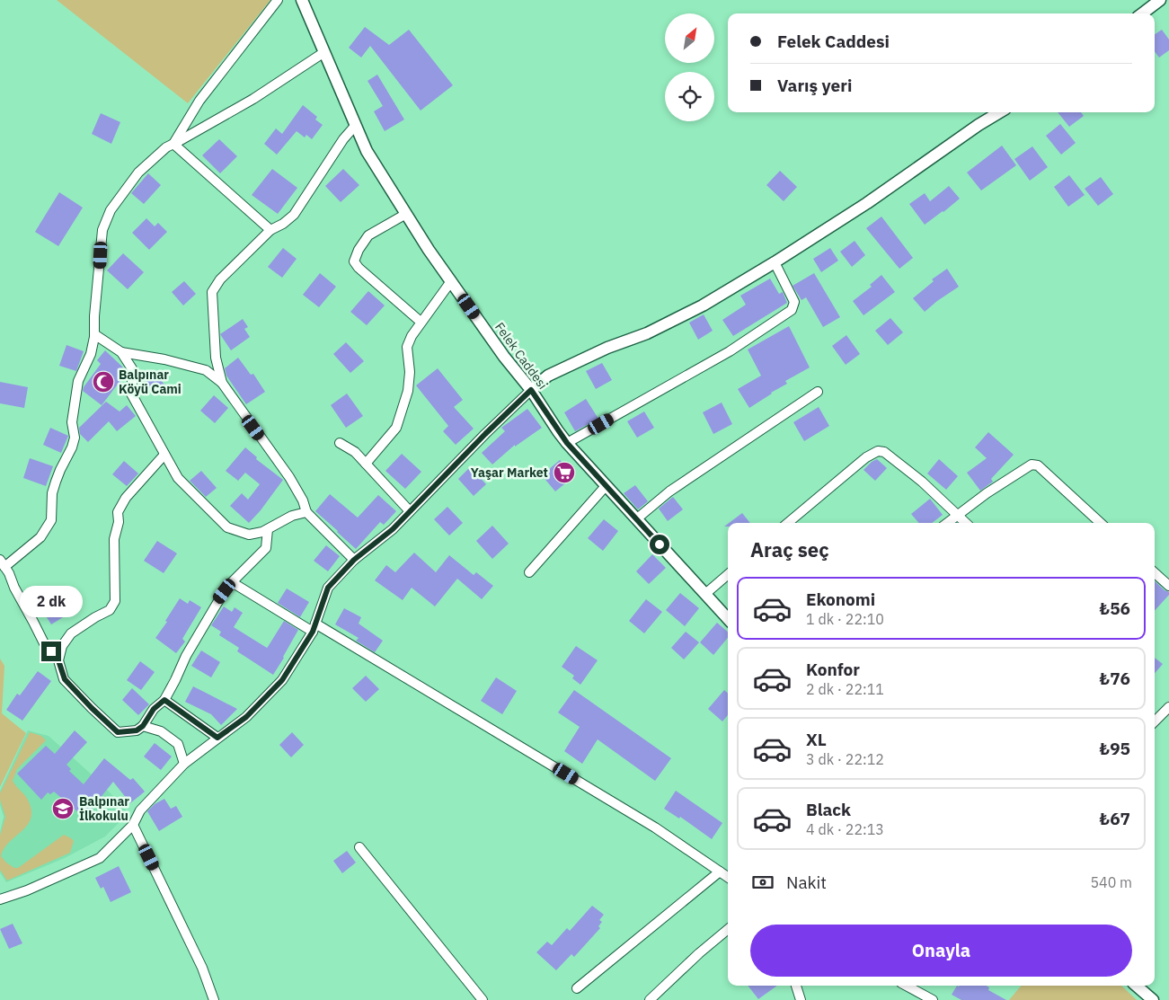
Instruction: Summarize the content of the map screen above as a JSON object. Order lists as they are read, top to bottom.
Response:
{
  "streets": {
    "street": ["Felek Caddesi"]
  },
  "places": {
    "mosque": ["Balpınar Köyü Cami"],
    "supermarket": ["Yaşar Market"],
    "school or university": ["Balpınar İlkokulu"]
  },
  "north": "top right",
  "page": {
    "banner": ["Felek Caddesi", "Varış yeri"],
    "heading": "Araç seç",
    "list": [
      {
        "name": "Ekonomi",
        "note": "1 dk · 22:10",
        "value": "₺56"
      },
      {
        "name": "Konfor",
        "note": "2 dk · 22:11",
        "value": "₺76"
      },
      {
        "name": "XL",
        "note": "3 dk · 22:12",
        "value": "₺95"
      },
      {
        "name": "Black",
        "note": "4 dk · 22:13",
        "value": "₺67"
      }
    ],
    "bubble": "2 dk",
    "pay": ["Nakit", "540 m"],
    "buttons": "Onayla"
  }
}
